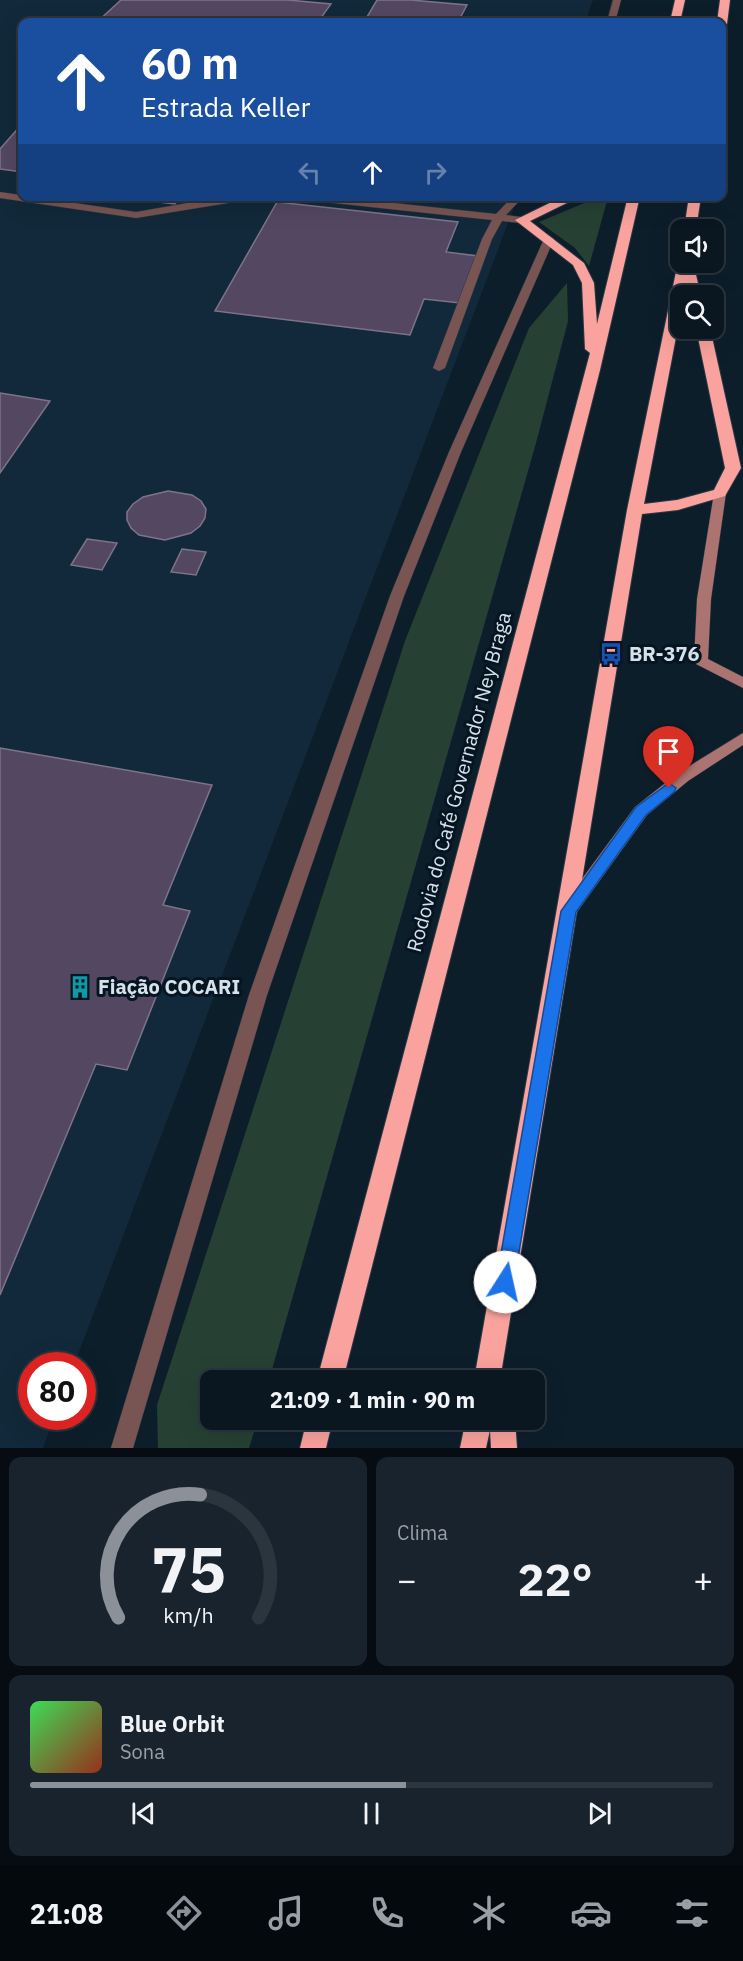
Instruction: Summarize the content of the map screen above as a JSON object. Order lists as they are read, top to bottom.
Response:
{
  "streets": {
    "highway": ["Rodovia do Café Governador Ney Braga"]
  },
  "places": {
    "bus stop": ["BR-376"],
    "building": ["Fiação COCARI"]
  },
  "page": {
    "turn": ["60 m", "Estrada Keller"],
    "limit": "80",
    "trip": "21:09 · 1 min · 90 m",
    "tile": "Clima",
    "heat": ["−", "22°", "+"],
    "song": ["Blue Orbit", "Sona"],
    "tabs": "21:08",
    "gauge": ["75", "km/h"]
  }
}
